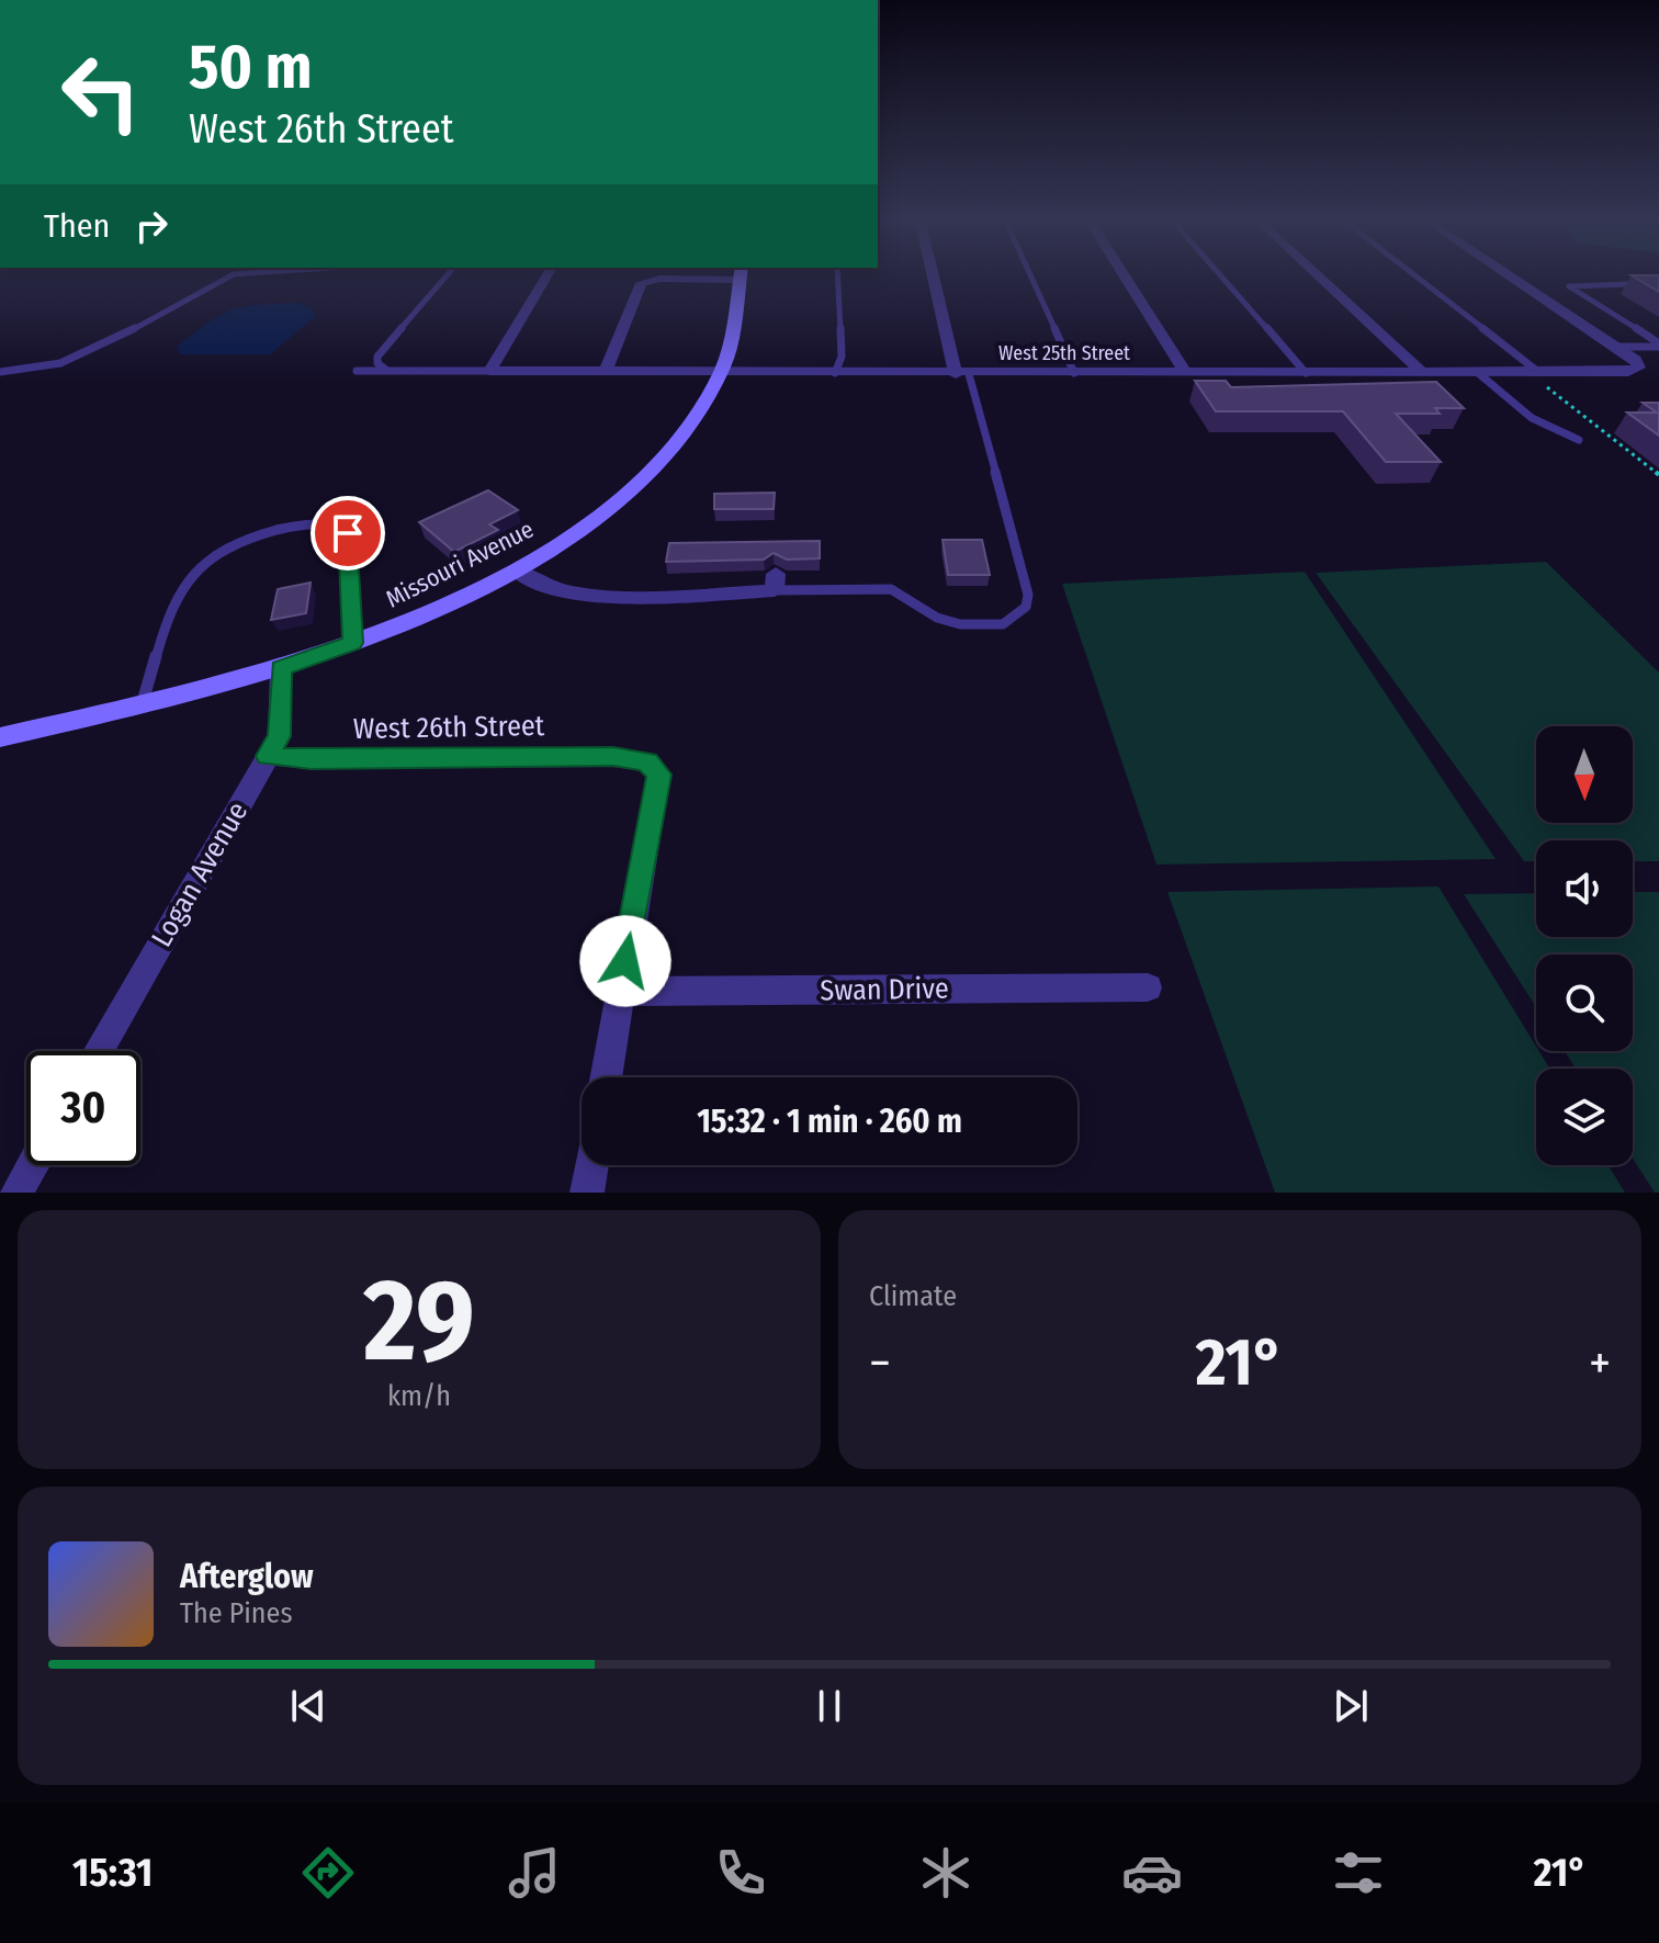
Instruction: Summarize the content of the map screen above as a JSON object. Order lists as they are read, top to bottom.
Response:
{
  "streets": {
    "street": [
      "West 25th Street",
      "Missouri Avenue",
      "West 26th Street",
      "Logan Avenue",
      "Swan Drive"
    ]
  },
  "crossings": [
    ["West 25th Street", "Missouri Avenue"],
    ["Missouri Avenue", "Logan Avenue"],
    ["West 26th Street", "Logan Avenue"],
    ["West 26th Street", "Swan Drive"]
  ],
  "north": "bottom",
  "page": {
    "turn": ["50 m", "West 26th Street"],
    "then": "Then",
    "limit": "30",
    "trip": "15:32 · 1 min · 260 m",
    "tile": [
      ["29", "km/h"],
      "Climate"
    ],
    "heat": ["−", "21°", "+"],
    "song": ["Afterglow", "The Pines"],
    "tabs": ["15:31", "21°"]
  }
}
